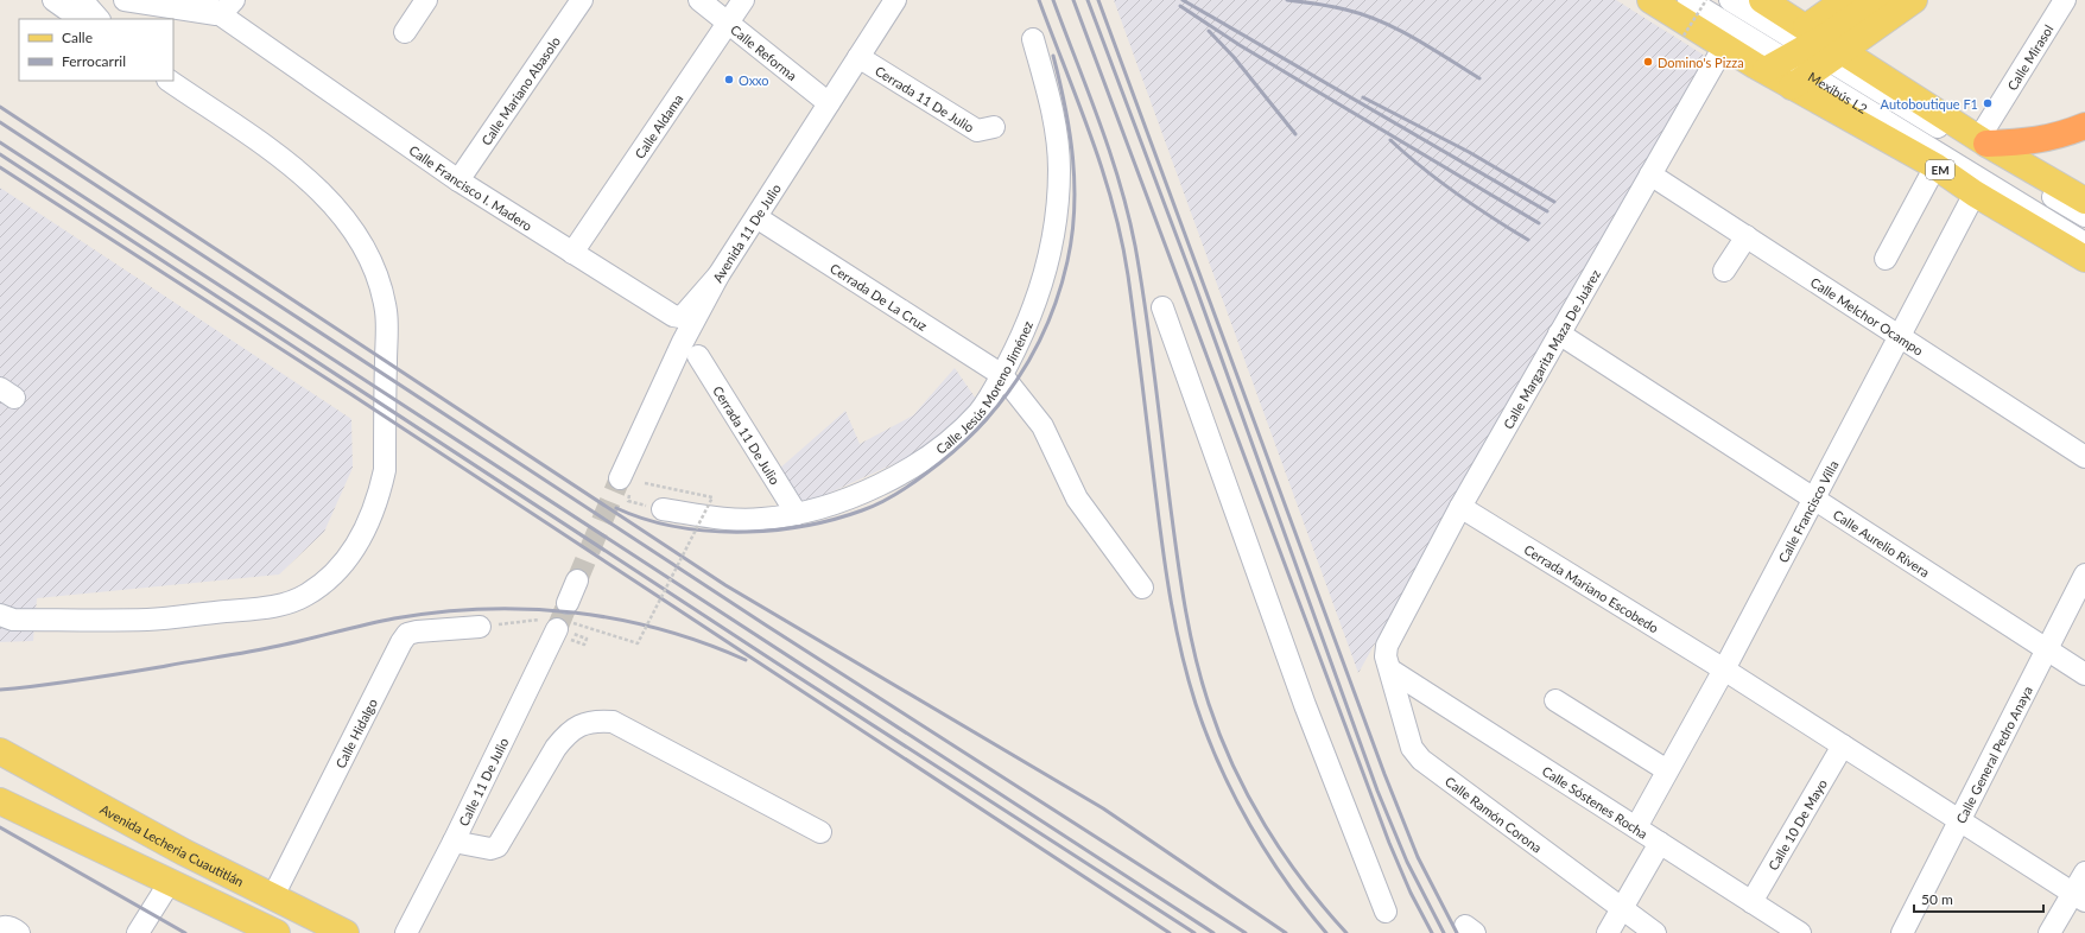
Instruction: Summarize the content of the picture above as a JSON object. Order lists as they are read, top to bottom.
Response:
{
  "streets": {
    "main road": ["EM", "Avenida Lecheria Cuautitlán"],
    "street": [
      "Calle Reforma",
      "Calle Mirasol",
      "Calle Mariano Abasolo",
      "Mexibús L2",
      "Cerrada 11 De Julio",
      "Calle Aldama",
      "Calle Francisco I. Madero",
      "Avenida 11 De Julio",
      "Cerrada De La Cruz",
      "Calle Melchor Ocampo",
      "Calle Margarita Maza De Juárez",
      "Calle Jesús Moreno Jiménez",
      "Calle Francisco Villa",
      "Calle Aurelio Rivera",
      "Cerrada Mariano Escobedo",
      "Calle Hidalgo",
      "Calle General Pedro Anaya",
      "Calle 11 De Julio",
      "Calle Sóstenes Rocha",
      "Calle Ramón Corona",
      "Calle 10 De Mayo"
    ]
  },
  "crossings": [
    ["Calle Reforma", "Calle Aldama"],
    ["Calle Reforma", "Avenida 11 De Julio"],
    ["Calle Mirasol", "EM"],
    ["Calle Mariano Abasolo", "Calle Francisco I. Madero"],
    ["Mexibús L2", "EM"],
    ["Cerrada 11 De Julio", "Avenida 11 De Julio"],
    ["Cerrada 11 De Julio", "Calle Jesús Moreno Jiménez"],
    ["Calle Aldama", "Calle Francisco I. Madero"],
    ["EM", "Calle Margarita Maza De Juárez"],
    ["EM", "Calle Francisco Villa"],
    ["Calle Francisco I. Madero", "Avenida 11 De Julio"],
    ["Avenida 11 De Julio", "Cerrada De La Cruz"],
    ["Cerrada De La Cruz", "Calle Jesús Moreno Jiménez"],
    ["Calle Melchor Ocampo", "Calle Margarita Maza De Juárez"],
    ["Calle Melchor Ocampo", "Calle Francisco Villa"],
    ["Calle Margarita Maza De Juárez", "Calle Aurelio Rivera"],
    ["Calle Margarita Maza De Juárez", "Cerrada Mariano Escobedo"],
    ["Calle Margarita Maza De Juárez", "Calle Sóstenes Rocha"],
    ["Calle Margarita Maza De Juárez", "Calle Ramón Corona"],
    ["Calle Francisco Villa", "Calle Aurelio Rivera"],
    ["Calle Francisco Villa", "Cerrada Mariano Escobedo"],
    ["Calle Francisco Villa", "Calle Sóstenes Rocha"],
    ["Calle Aurelio Rivera", "Calle General Pedro Anaya"],
    ["Calle Hidalgo", "Avenida Lecheria Cuautitlán"],
    ["Calle Sóstenes Rocha", "Calle Ramón Corona"],
    ["Calle Sóstenes Rocha", "Calle 10 De Mayo"]
  ],
  "places": ["Domino's Pizza", "Oxxo", "Autoboutique F1"],
  "legend": ["Calle", "Ferrocarril"],
  "scale_bar": "50 m"
}
